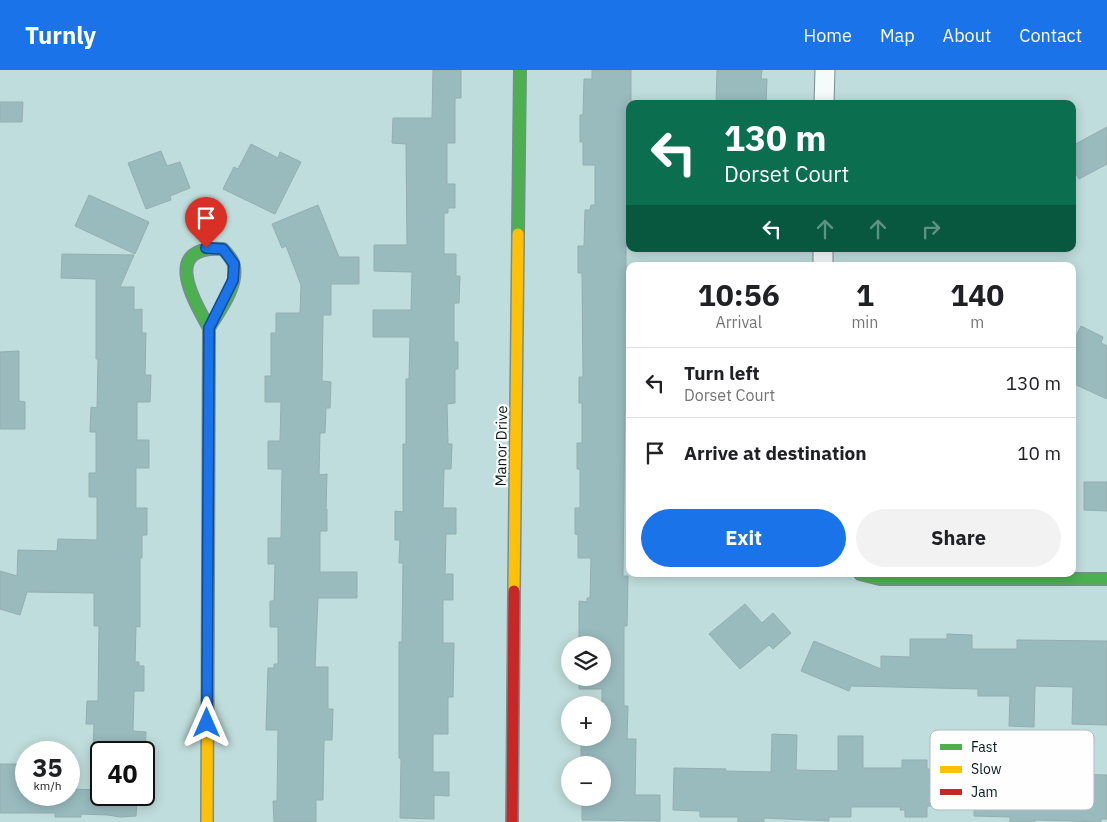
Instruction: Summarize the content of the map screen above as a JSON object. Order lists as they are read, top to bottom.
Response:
{
  "streets": {
    "street": ["Manor Drive"]
  },
  "legend": ["Fast", "Slow", "Jam"],
  "page": {
    "header": "Turnly",
    "nav": [
      "Home",
      "Map",
      "About",
      "Contact"
    ],
    "turn": ["130 m", "Dorset Court"],
    "eta": [
      "10:56",
      "Arrival",
      "1",
      "min",
      "140",
      "m"
    ],
    "list": [
      {
        "name": "Turn left",
        "note": "Dorset Court",
        "value": "130 m"
      },
      {
        "name": "Arrive at destination",
        "value": "10 m"
      }
    ],
    "buttons": ["Exit", "Share"],
    "map_buttons": ["+", "−"],
    "speed": "35 km/h",
    "limit": "40"
  }
}
